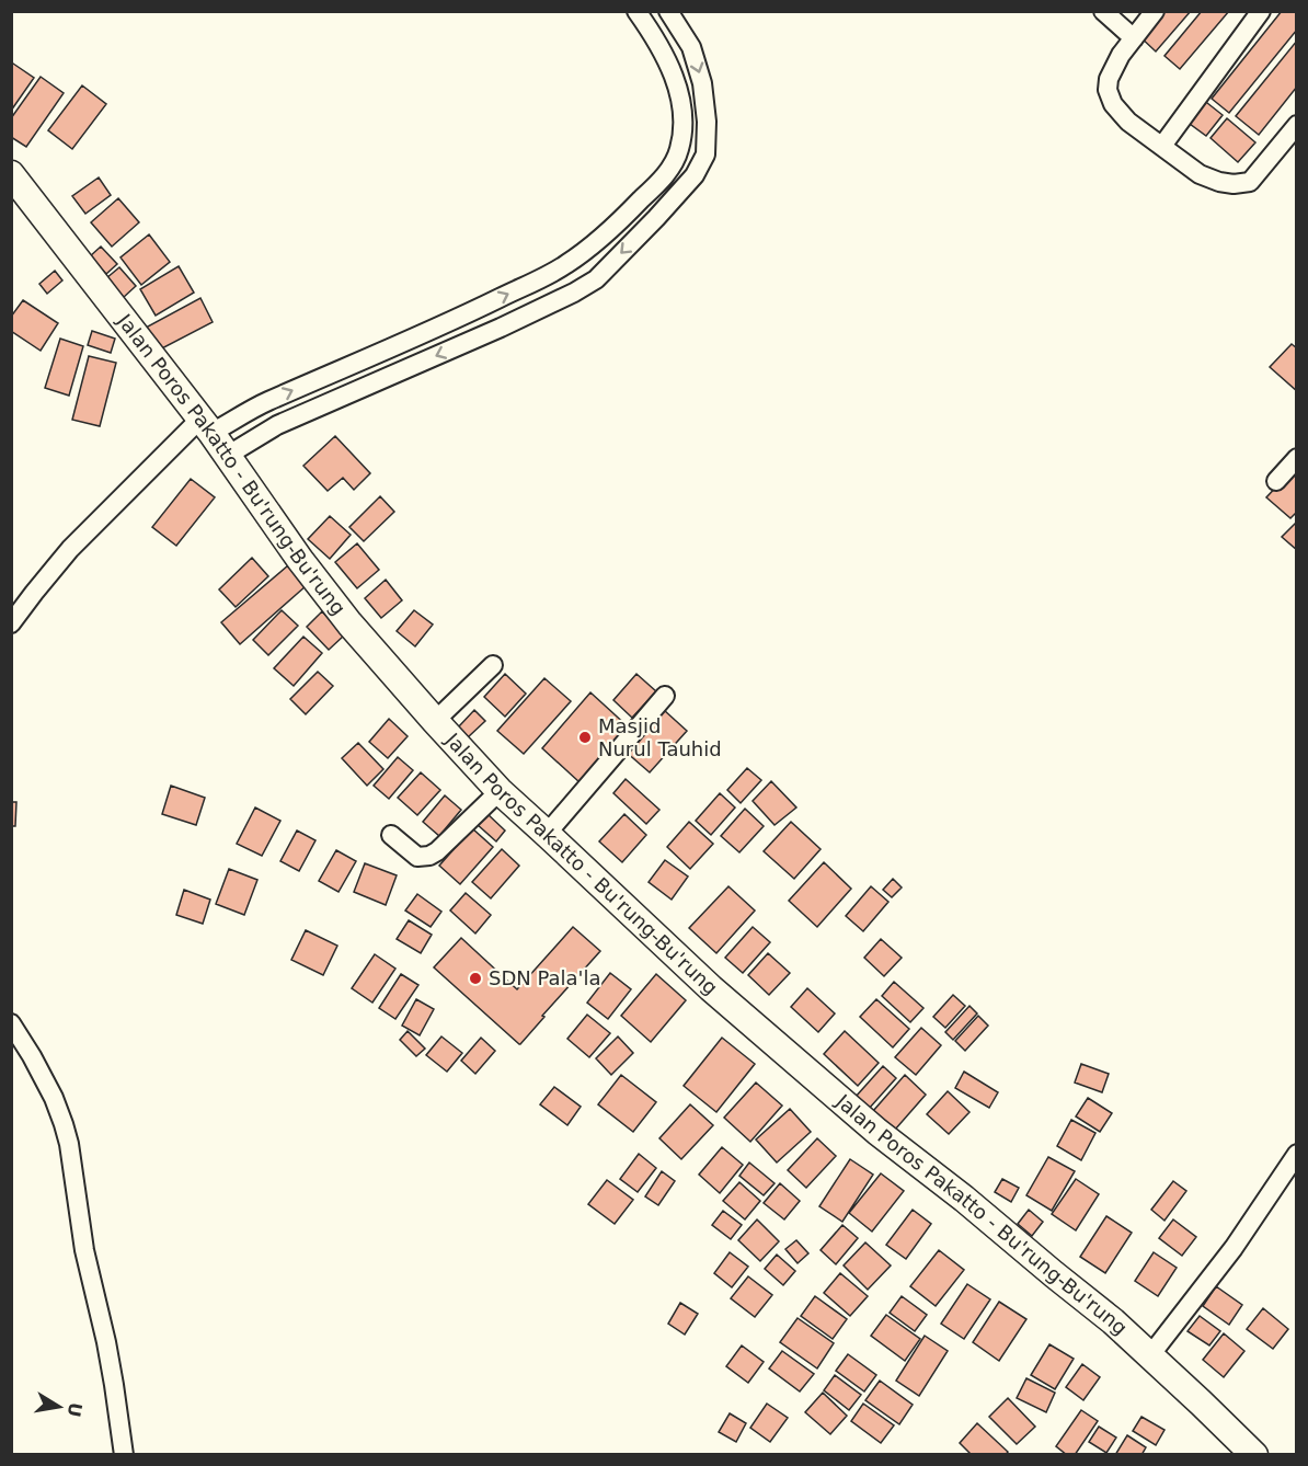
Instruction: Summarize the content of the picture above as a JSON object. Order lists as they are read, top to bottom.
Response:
{
  "streets": {
    "main road": ["Jalan Poros Pakatto - Bu'rung-Bu'rung"]
  },
  "places": ["Masjid Nurul Tauhid", "SDN Pala'la"],
  "north": "right"
}
